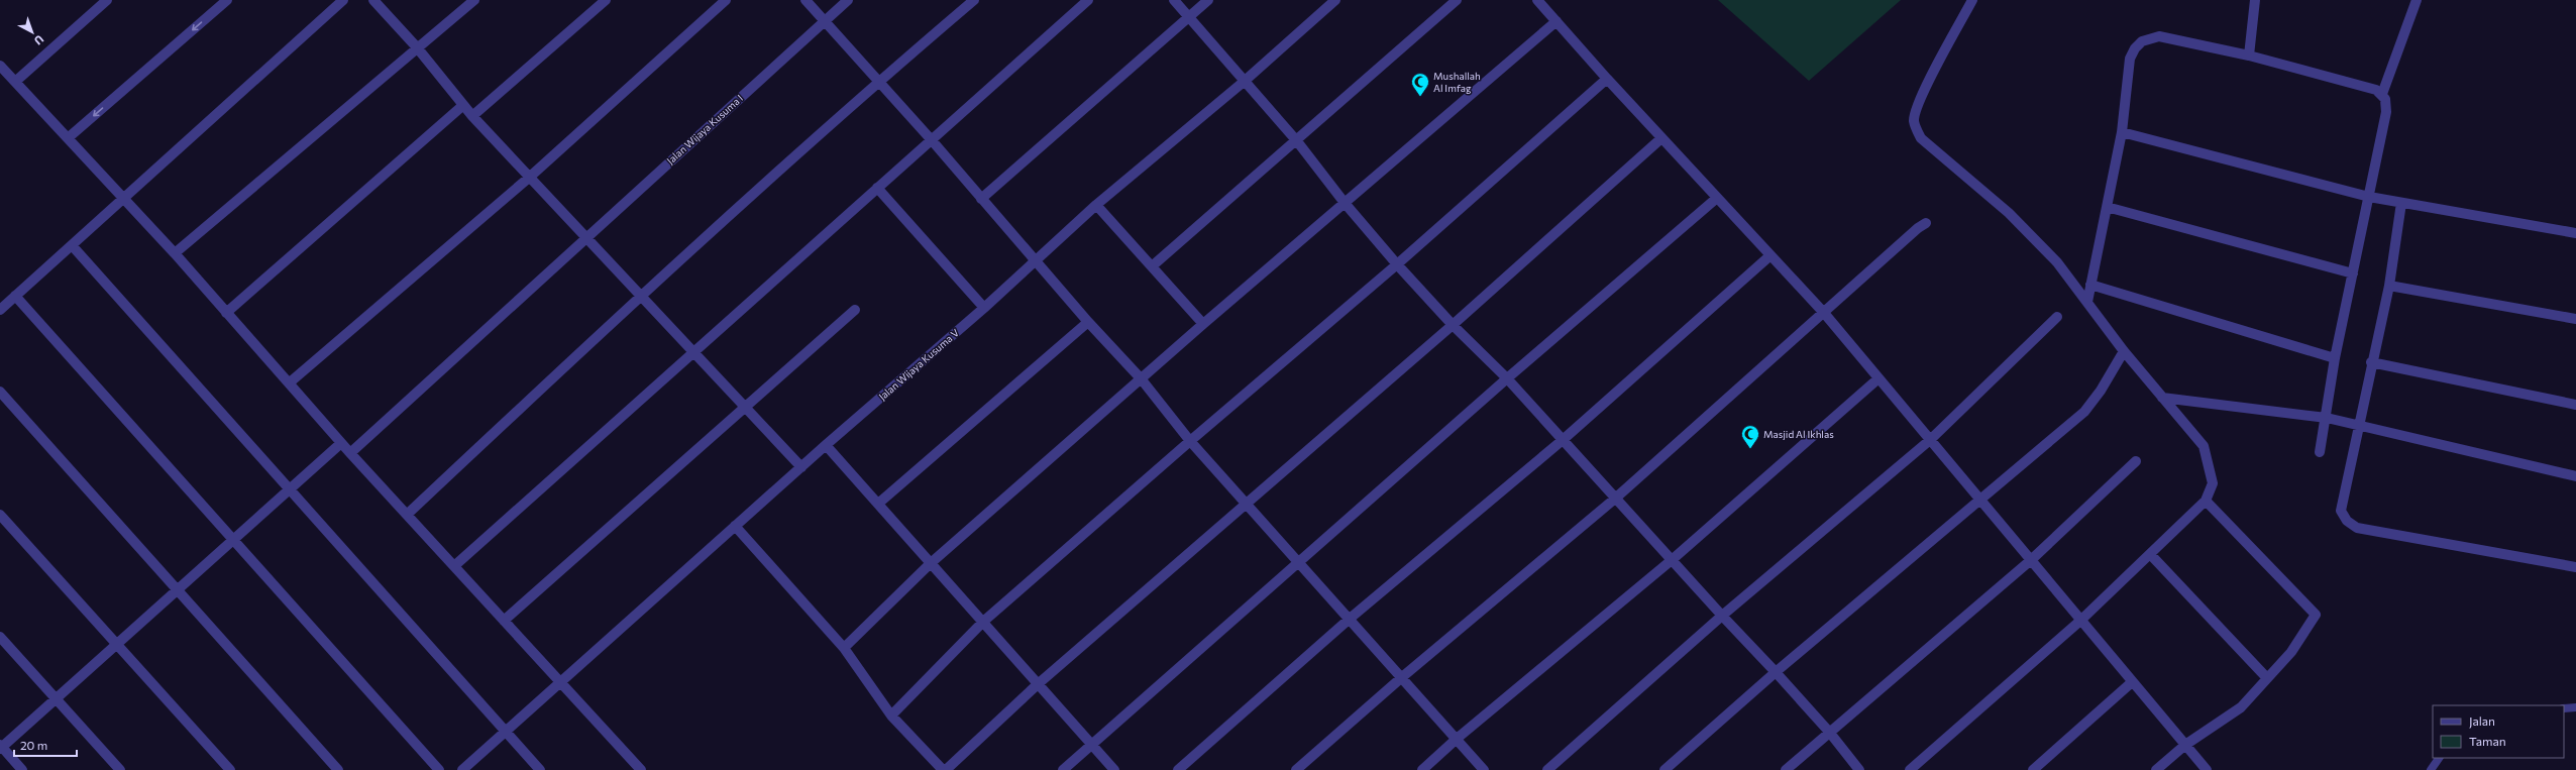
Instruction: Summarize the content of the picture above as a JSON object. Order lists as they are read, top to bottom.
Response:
{
  "streets": {
    "street": ["Jalan Wijaya Kusuma I", "Jalan Wijaya Kusuma V"]
  },
  "places": {
    "mosque": ["Mushallah Al Imfag", "Masjid Al Ikhlas"]
  },
  "legend": ["Jalan", "Taman"],
  "scale_bar": "20 m",
  "north": "bottom right"
}
